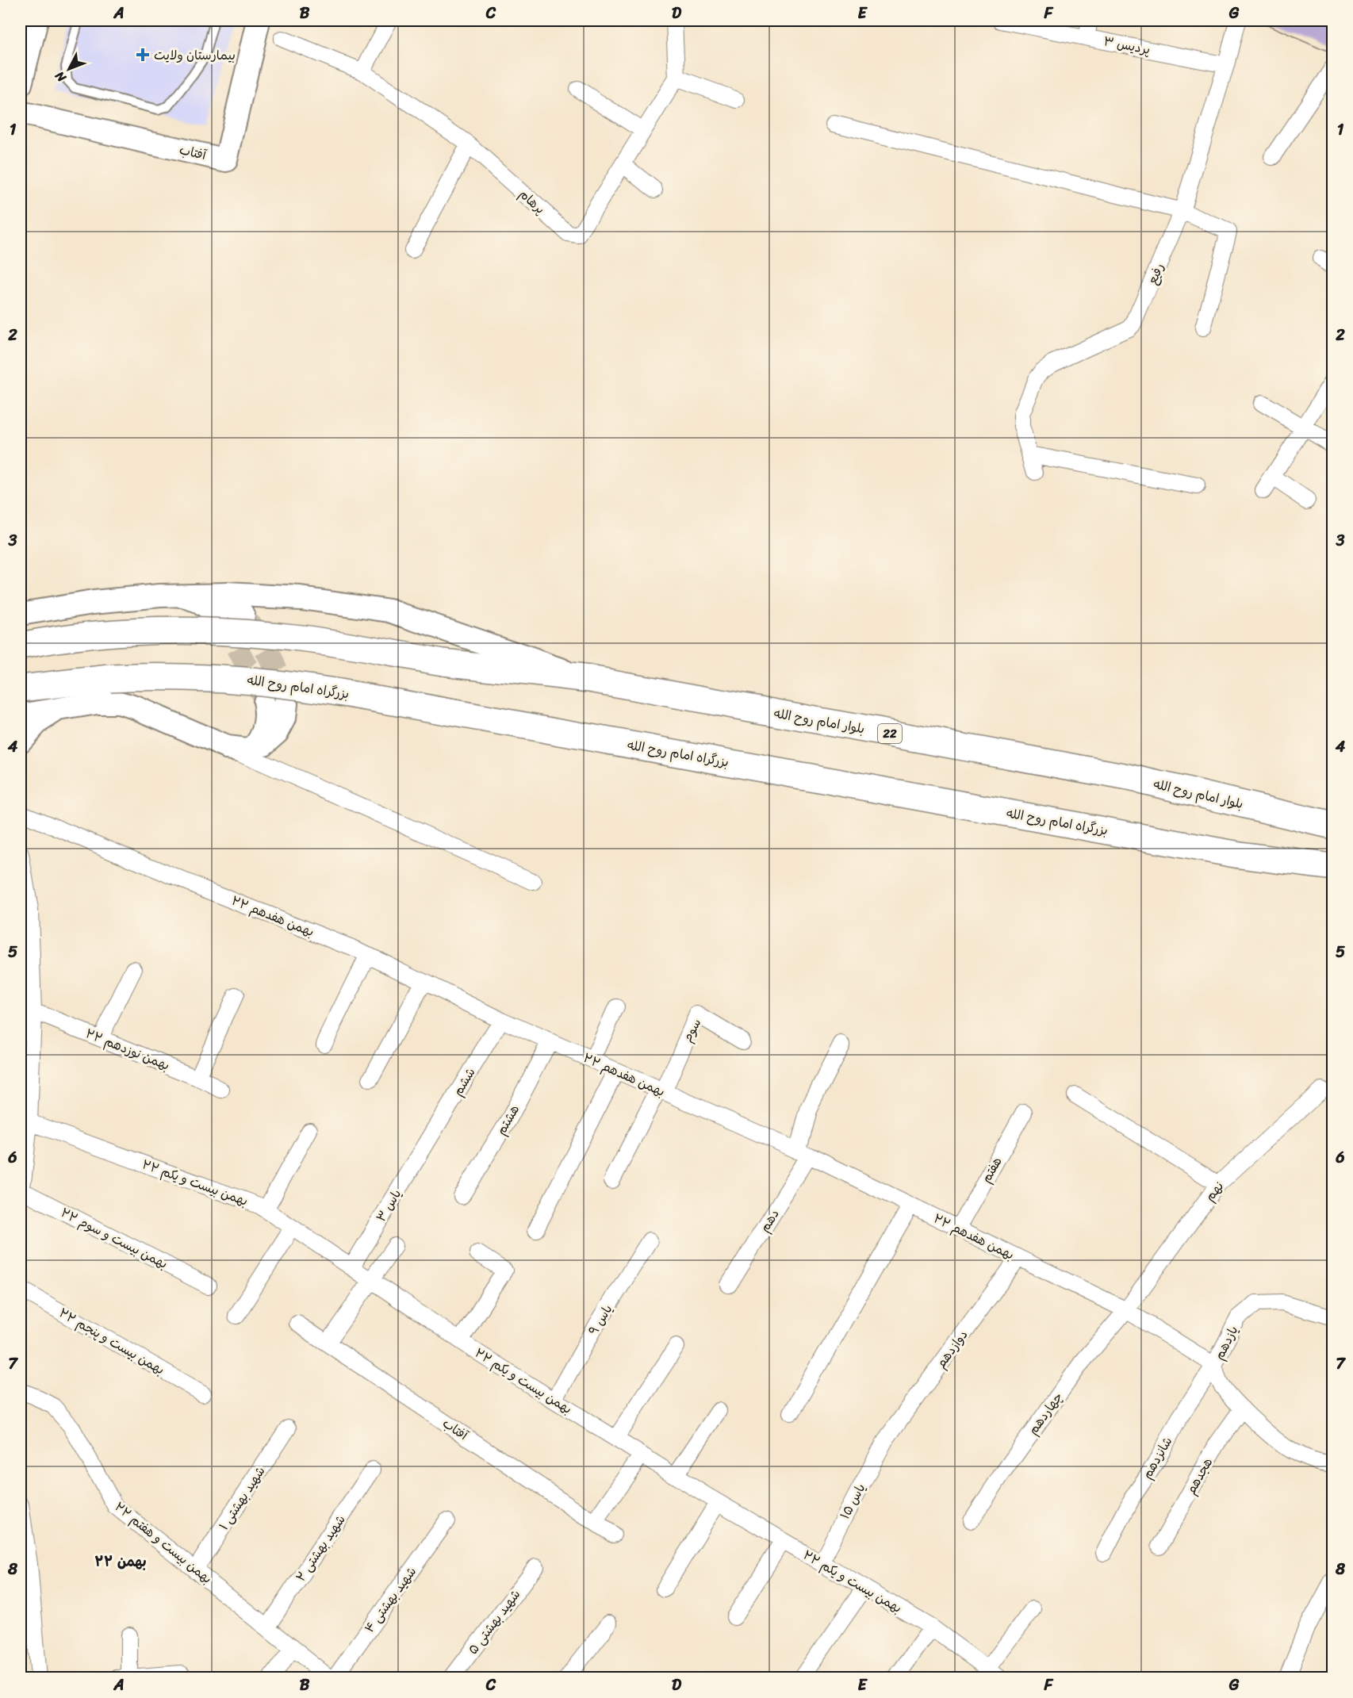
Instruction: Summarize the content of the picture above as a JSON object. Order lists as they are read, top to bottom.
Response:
{
  "streets": {
    "highway": ["بزرگراه امام روح الله", "بلوار امام روح الله", "22"],
    "main road": ["آفتاب"],
    "street": [
      "پردیس ۳",
      "پرهام",
      "رفیع",
      "۲۲ بهمن هفدهم",
      "سوم",
      "۲۲ بهمن نوزدهم",
      "ششم",
      "هشتم",
      "هفتم",
      "۲۲ بهمن بیست و یکم",
      "نهم",
      "یاس ۳",
      "دهم",
      "۲۲ بهمن بیست و سوم",
      "یاس ۹",
      "۲۲ بهمن بیست و پنجم",
      "یازدهم",
      "دوازدهم",
      "چهاردهم",
      "شانزدهم",
      "هجدهم",
      "شهید بهشتی ۱",
      "یاس ۱۵",
      "۲۲ بهمن بیست و هفتم",
      "شهید بهشتی ۲",
      "شهید بهشتی ۴",
      "شهید بهشتی ۵"
    ]
  },
  "crossings": [
    ["پردیس ۳", "رفیع"],
    ["۲۲ بهمن هفدهم", "سوم"],
    ["۲۲ بهمن هفدهم", "ششم"],
    ["۲۲ بهمن هفدهم", "هشتم"],
    ["۲۲ بهمن هفدهم", "هفتم"],
    ["۲۲ بهمن هفدهم", "نهم"],
    ["۲۲ بهمن هفدهم", "دهم"],
    ["۲۲ بهمن هفدهم", "یازدهم"],
    ["۲۲ بهمن هفدهم", "دوازدهم"],
    ["۲۲ بهمن هفدهم", "چهاردهم"],
    ["۲۲ بهمن هفدهم", "شانزدهم"],
    ["ششم", "یاس ۳"],
    ["۲۲ بهمن بیست و یکم", "یاس ۳"],
    ["۲۲ بهمن بیست و یکم", "یاس ۹"],
    ["۲۲ بهمن بیست و یکم", "یاس ۱۵"],
    ["نهم", "چهاردهم"],
    ["یازدهم", "شانزدهم"],
    ["یازدهم", "هجدهم"],
    ["دوازدهم", "یاس ۱۵"],
    ["شهید بهشتی ۱", "۲۲ بهمن بیست و هفتم"],
    ["۲۲ بهمن بیست و هفتم", "شهید بهشتی ۲"]
  ],
  "districts": ["۲۲ بهمن"],
  "places": {
    "health": ["بیمارستان ولایت"]
  },
  "north": "bottom left",
  "grid": {
    "columns": [
      "A",
      "B",
      "C",
      "D",
      "E",
      "F",
      "G"
    ],
    "rows": [
      "1",
      "2",
      "3",
      "4",
      "5",
      "6",
      "7",
      "8"
    ]
  }
}
